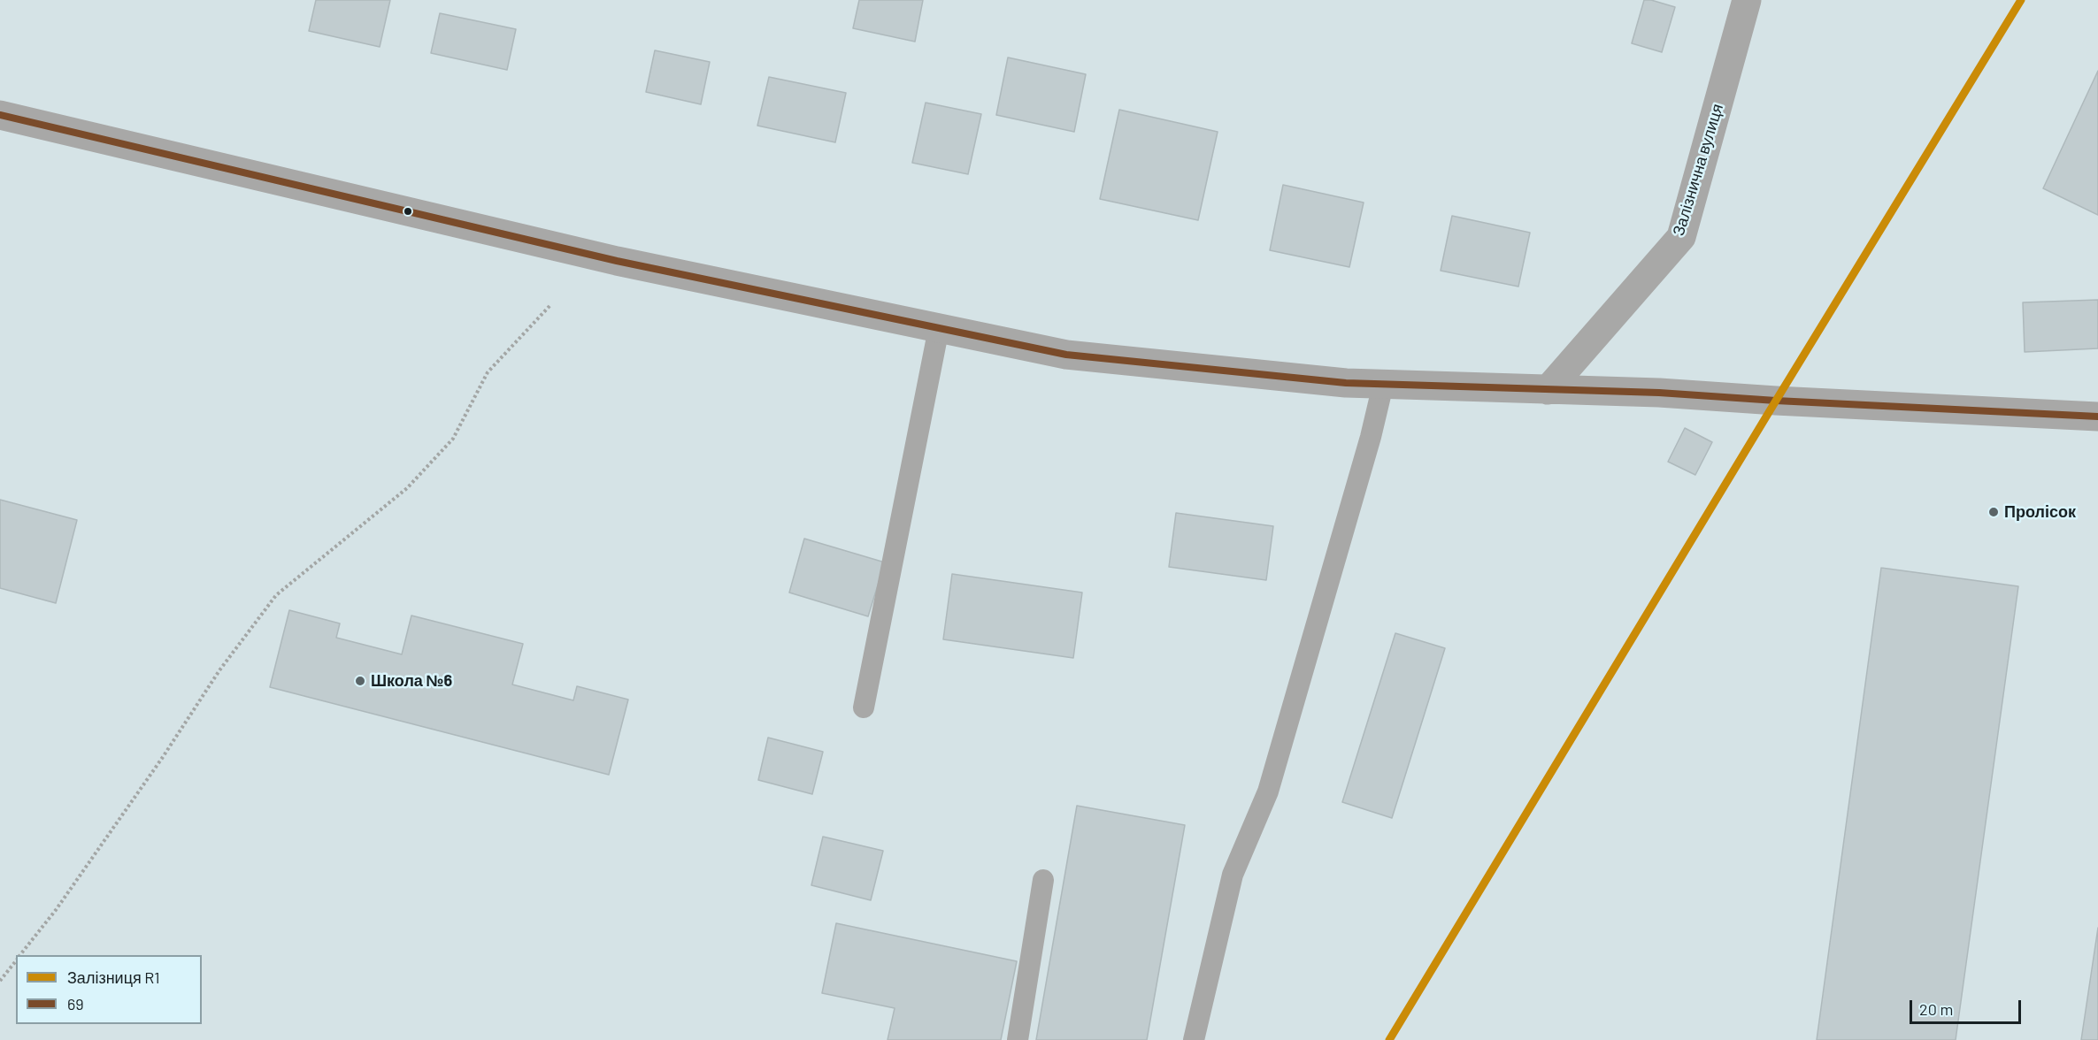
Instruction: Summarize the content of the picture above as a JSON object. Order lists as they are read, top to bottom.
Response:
{
  "streets": {
    "street": ["Залізнична вулиця"]
  },
  "places": ["Пролісок", "Школа №6"],
  "lines": ["rail line R1", "transit line 69"],
  "legend": ["Залізниця R1", "69"],
  "scale_bar": "20 m"
}
